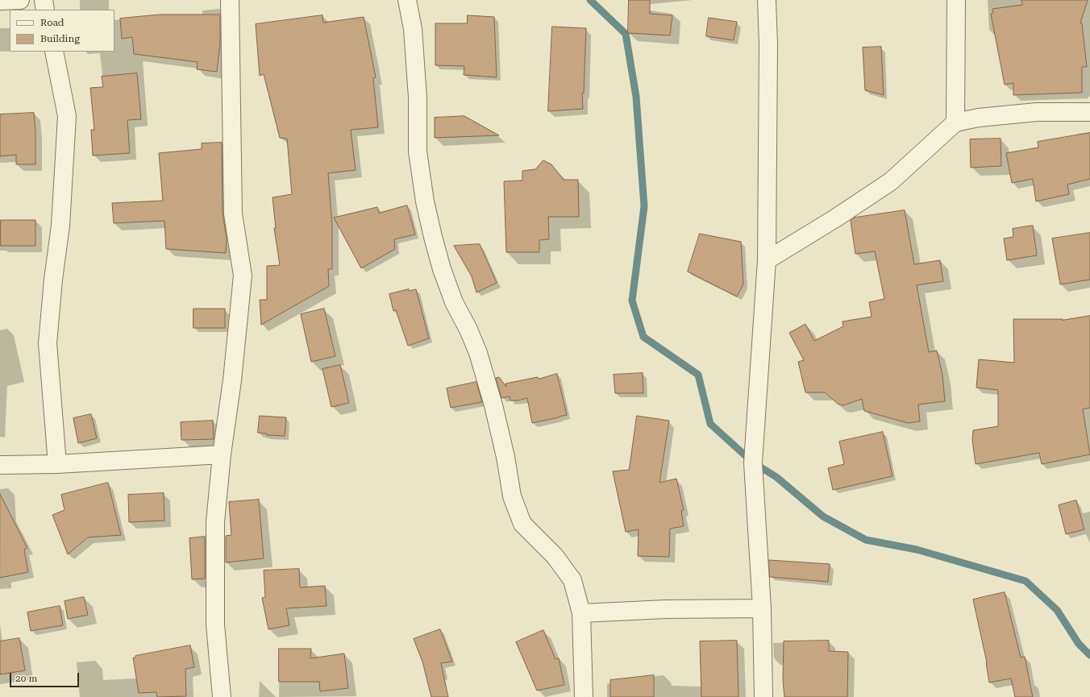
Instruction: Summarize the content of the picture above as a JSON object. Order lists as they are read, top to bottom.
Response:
{
  "legend": ["Road", "Building"],
  "scale_bar": "20 m"
}
